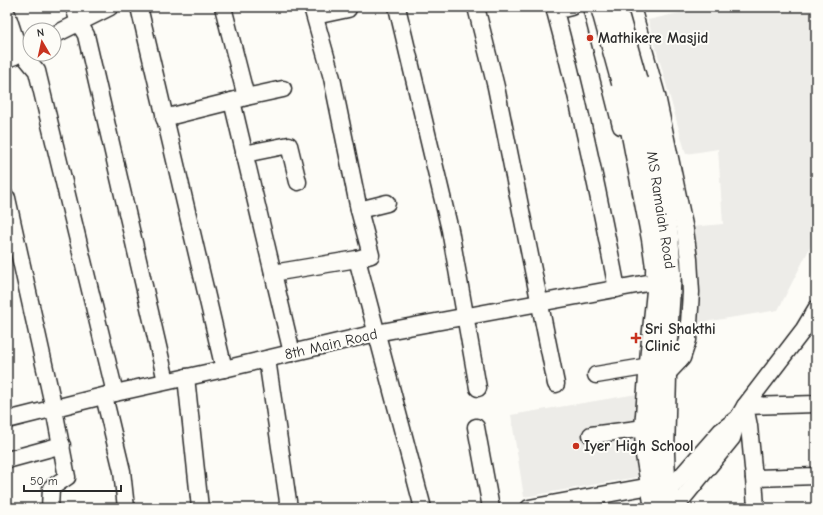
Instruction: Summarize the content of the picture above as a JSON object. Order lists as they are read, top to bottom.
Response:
{
  "streets": {
    "main road": ["MS Ramaiah Road"],
    "street": ["8th Main Road"]
  },
  "crossings": [
    ["MS Ramaiah Road", "8th Main Road"]
  ],
  "places": {
    "other": ["Mathikere Masjid", "Iyer High School"],
    "health": ["Sri Shakthi Clinic"]
  },
  "scale_bar": "50 m",
  "north": "top"
}
